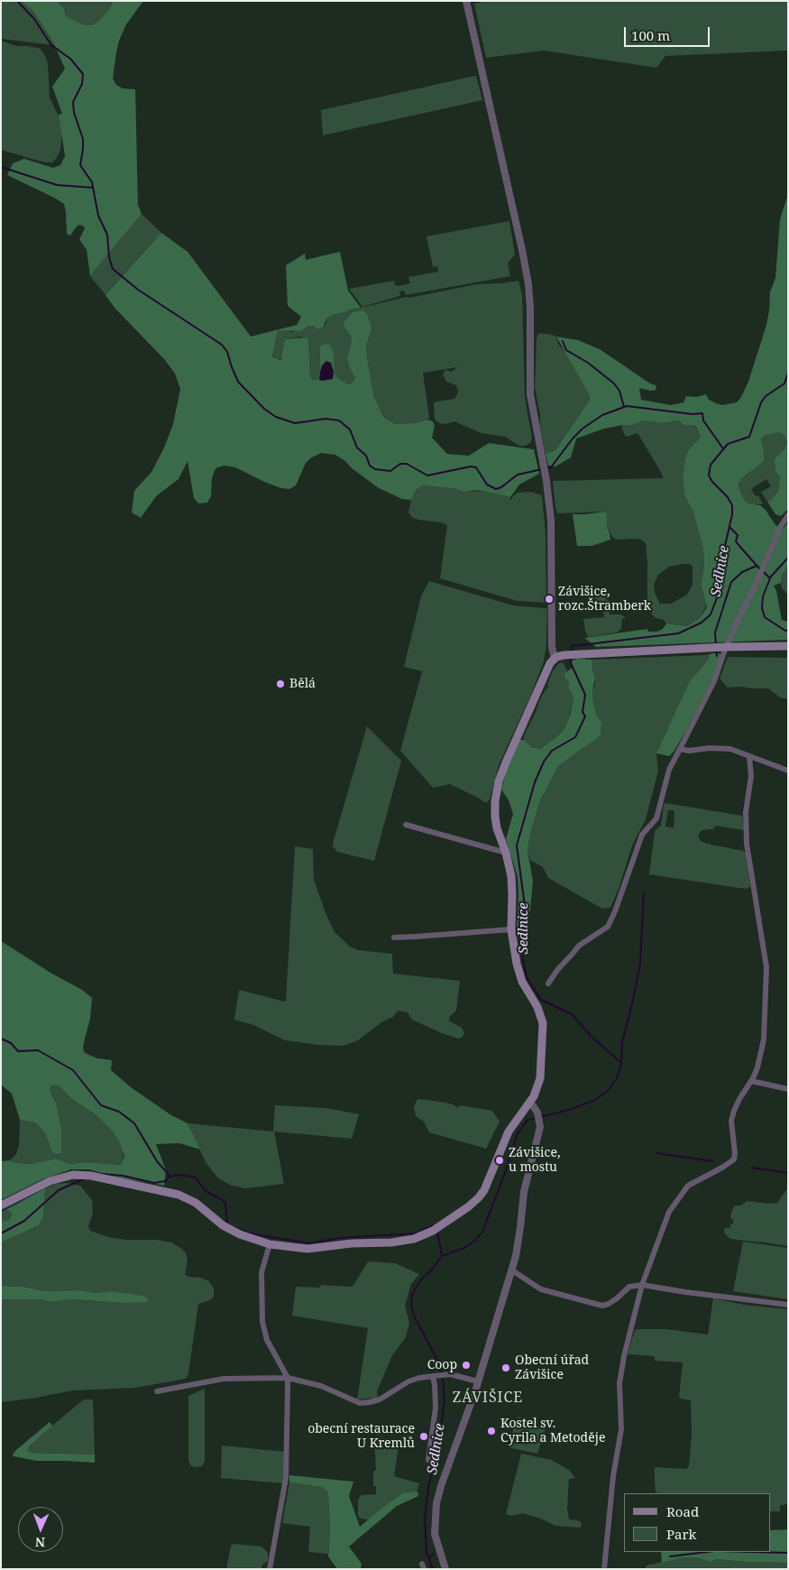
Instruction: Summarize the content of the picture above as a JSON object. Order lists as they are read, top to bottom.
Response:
{
  "districts": ["ZÁVIŠICE"],
  "water": ["Sedlnice"],
  "places": [
    "Závišice, rozc.Štramberk",
    "Bělá",
    "Závišice, u mostu",
    "Coop",
    "Obecní úřad Závišice",
    "Kostel sv. Cyrila a Metoděje",
    "obecní restaurace U Kremlů"
  ],
  "legend": ["Road", "Park"],
  "scale_bar": "100 m",
  "north": "bottom"
}
